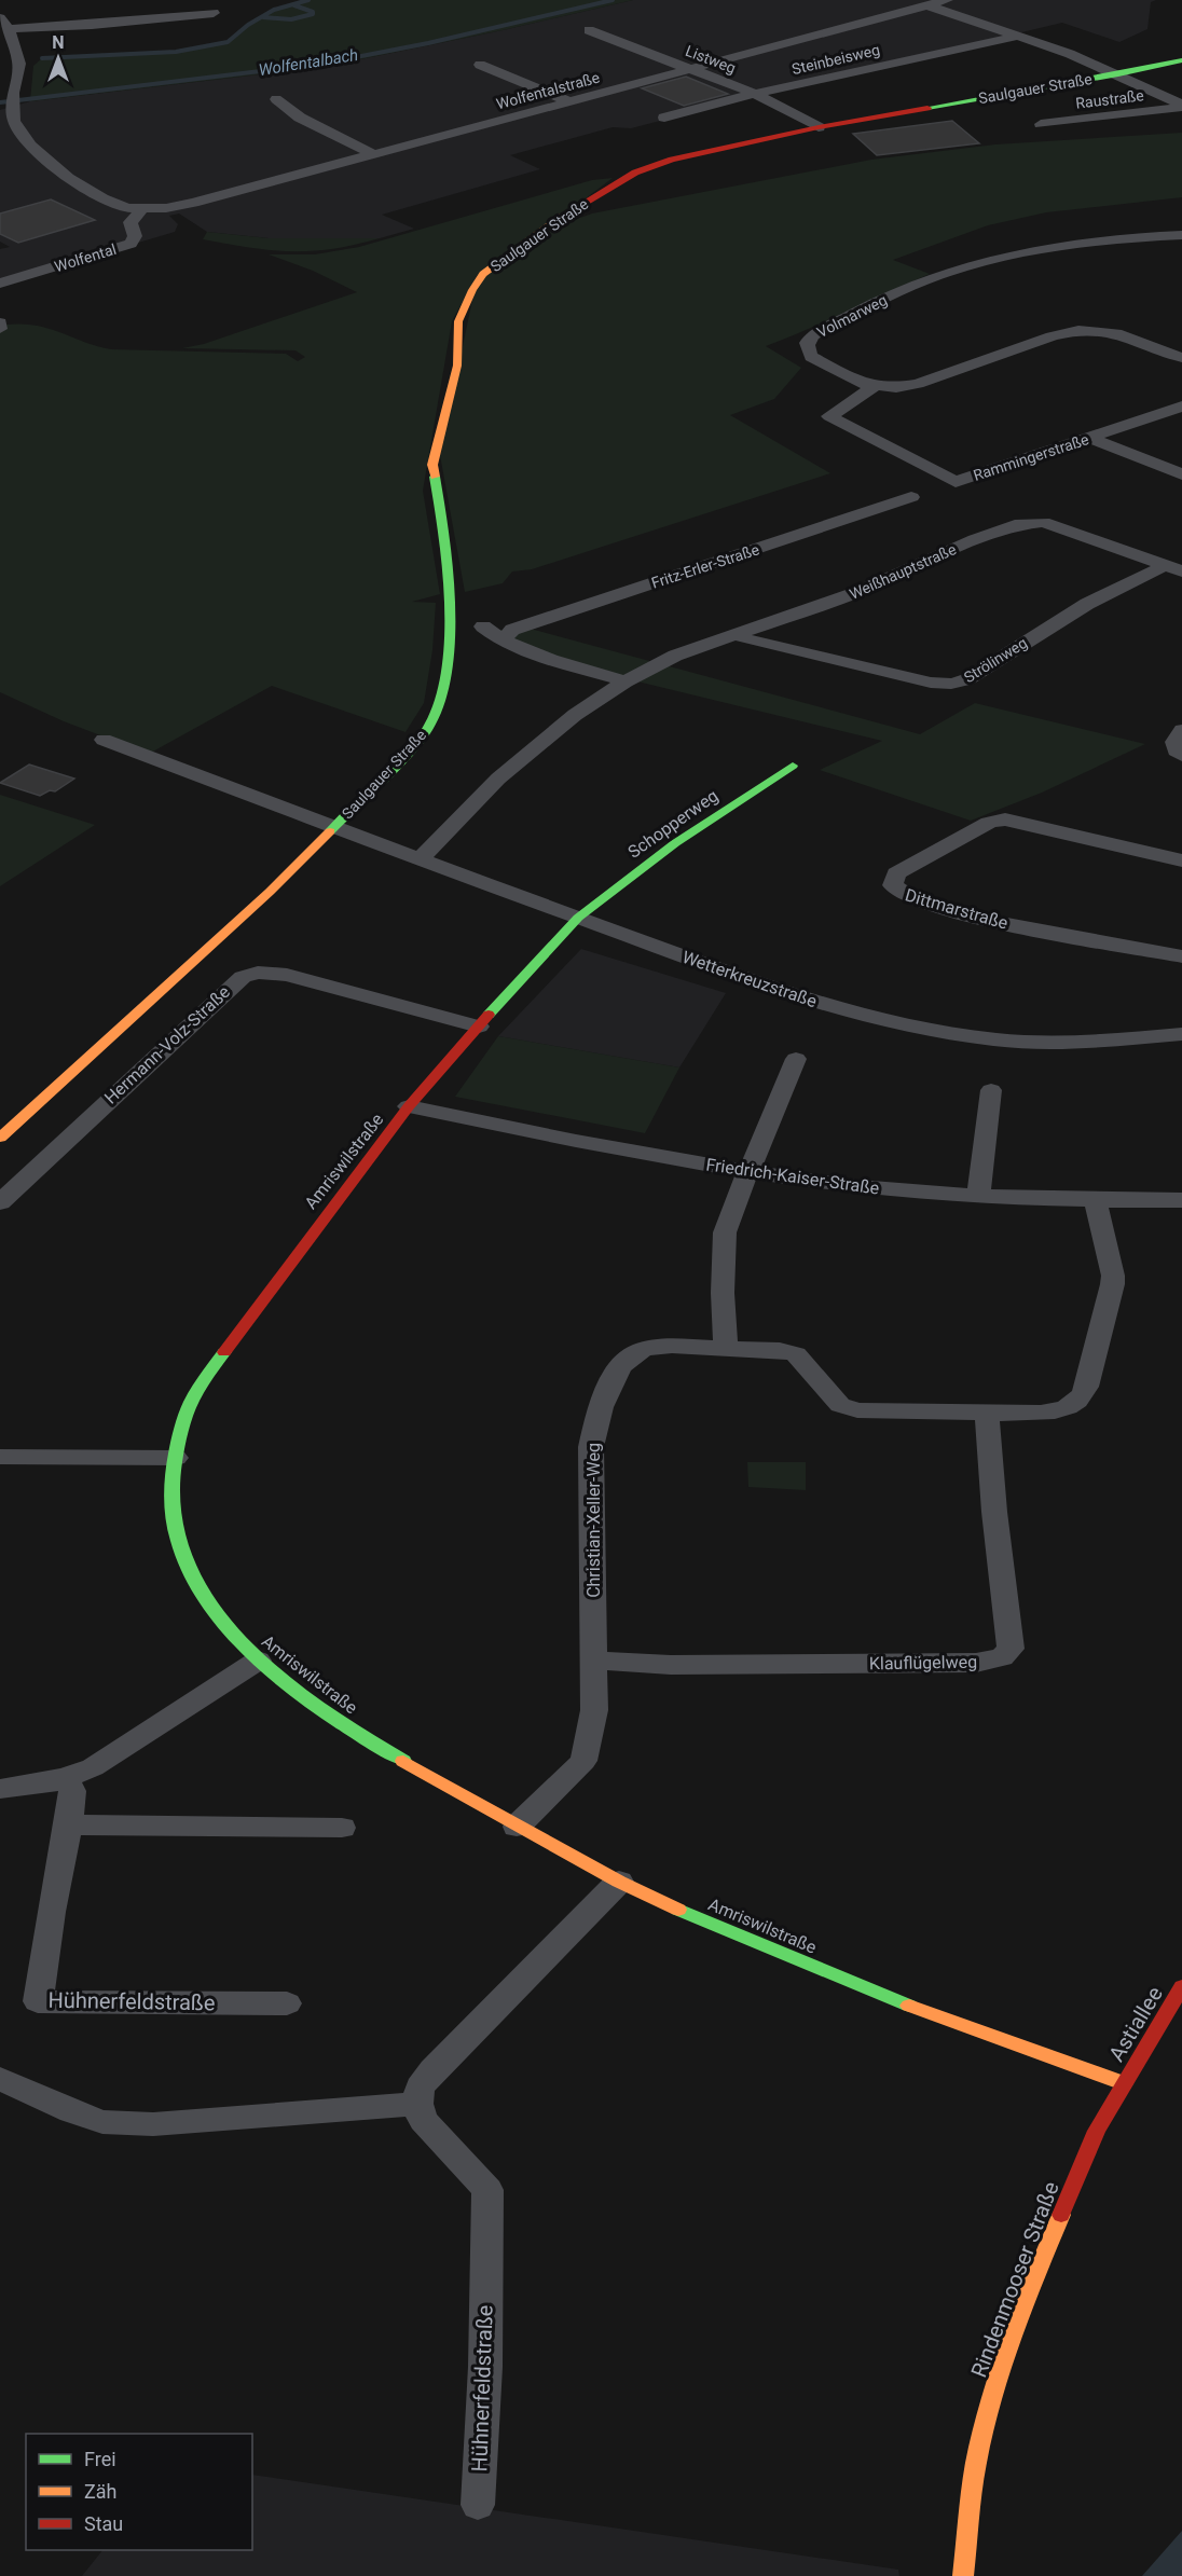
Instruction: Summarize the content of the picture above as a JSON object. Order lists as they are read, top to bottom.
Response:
{
  "streets": {
    "main road": [
      "Saulgauer Straße",
      "Schopperweg",
      "Amriswilstraße",
      "Astiallee",
      "Rindenmooser Straße"
    ],
    "street": [
      "Listweg",
      "Steinbeisweg",
      "Wolfentalstraße",
      "Raustraße",
      "Wolfental",
      "Volmarweg",
      "Rammingerstraße",
      "Fritz-Erler-Straße",
      "Weißhauptstraße",
      "Strölinweg",
      "Dittmarstraße",
      "Wetterkreuzstraße",
      "Hermann-Volz-Straße",
      "Friedrich-Kaiser-Straße",
      "Christian-Xeller-Weg",
      "Klauflügelweg",
      "Hühnerfeldstraße"
    ]
  },
  "crossings": [
    ["Listweg", "Steinbeisweg"],
    ["Listweg", "Saulgauer Straße"],
    ["Listweg", "Wolfentalstraße"],
    ["Steinbeisweg", "Saulgauer Straße"],
    ["Steinbeisweg", "Wolfentalstraße"],
    ["Steinbeisweg", "Raustraße"],
    ["Saulgauer Straße", "Wetterkreuzstraße"],
    ["Wolfentalstraße", "Wolfental"],
    ["Volmarweg", "Rammingerstraße"],
    ["Weißhauptstraße", "Strölinweg"],
    ["Weißhauptstraße", "Wetterkreuzstraße"],
    ["Schopperweg", "Wetterkreuzstraße"],
    ["Schopperweg", "Amriswilstraße"],
    ["Wetterkreuzstraße", "Amriswilstraße"],
    ["Hermann-Volz-Straße", "Amriswilstraße"],
    ["Amriswilstraße", "Friedrich-Kaiser-Straße"],
    ["Amriswilstraße", "Christian-Xeller-Weg"],
    ["Amriswilstraße", "Astiallee"],
    ["Amriswilstraße", "Rindenmooser Straße"],
    ["Christian-Xeller-Weg", "Klauflügelweg"],
    ["Astiallee", "Rindenmooser Straße"]
  ],
  "water": ["Wolfentalbach"],
  "legend": ["Frei", "Zäh", "Stau"],
  "north": "top"
}
